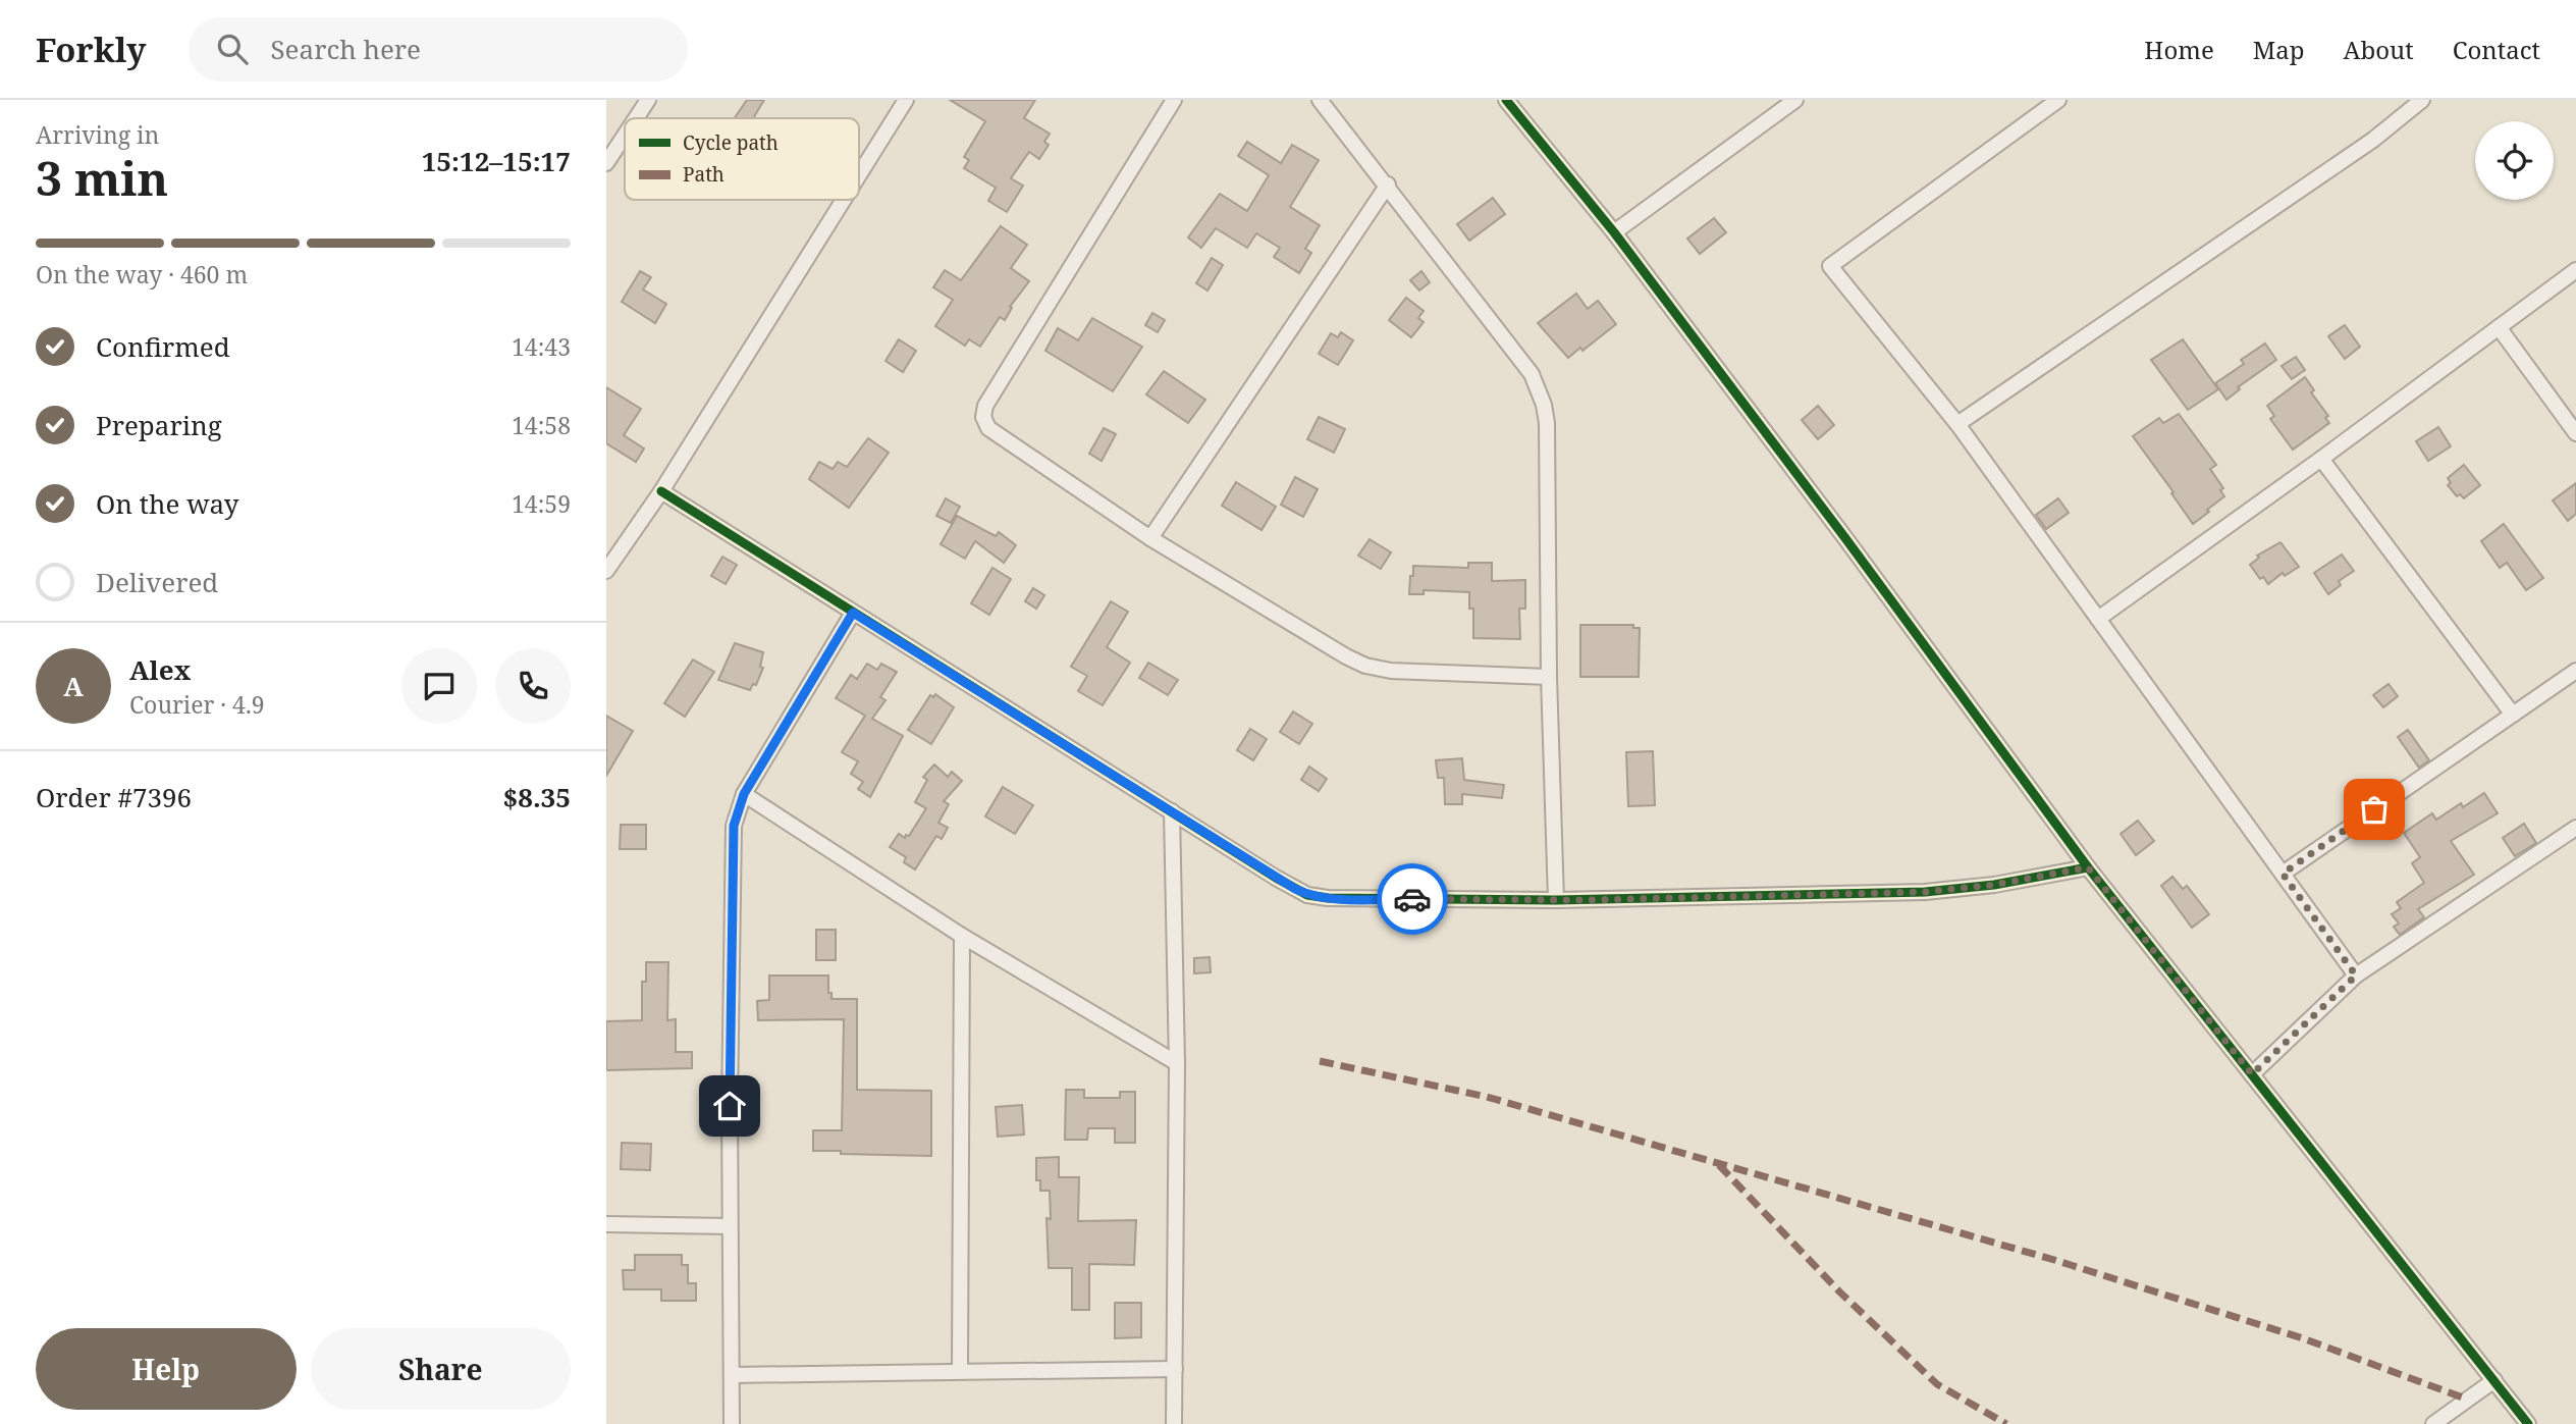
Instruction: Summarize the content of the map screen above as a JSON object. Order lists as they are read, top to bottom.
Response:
{
  "legend": ["Cycle path", "Path"],
  "page": {
    "header": "Forkly",
    "search": "Search here",
    "nav": [
      "Home",
      "Map",
      "About",
      "Contact"
    ],
    "heading": ["3 min", "Arriving in", "15:12–15:17"],
    "panel": [
      "Alex",
      "Courier · 4.9",
      "Order #7396",
      "$8.35"
    ],
    "bar": "On the way · 460 m",
    "list": [
      ["Confirmed", "14:43"],
      ["Preparing", "14:58"],
      ["On the way", "14:59"],
      "Delivered"
    ],
    "round": "A",
    "buttons": ["Help", "Share"]
  }
}
